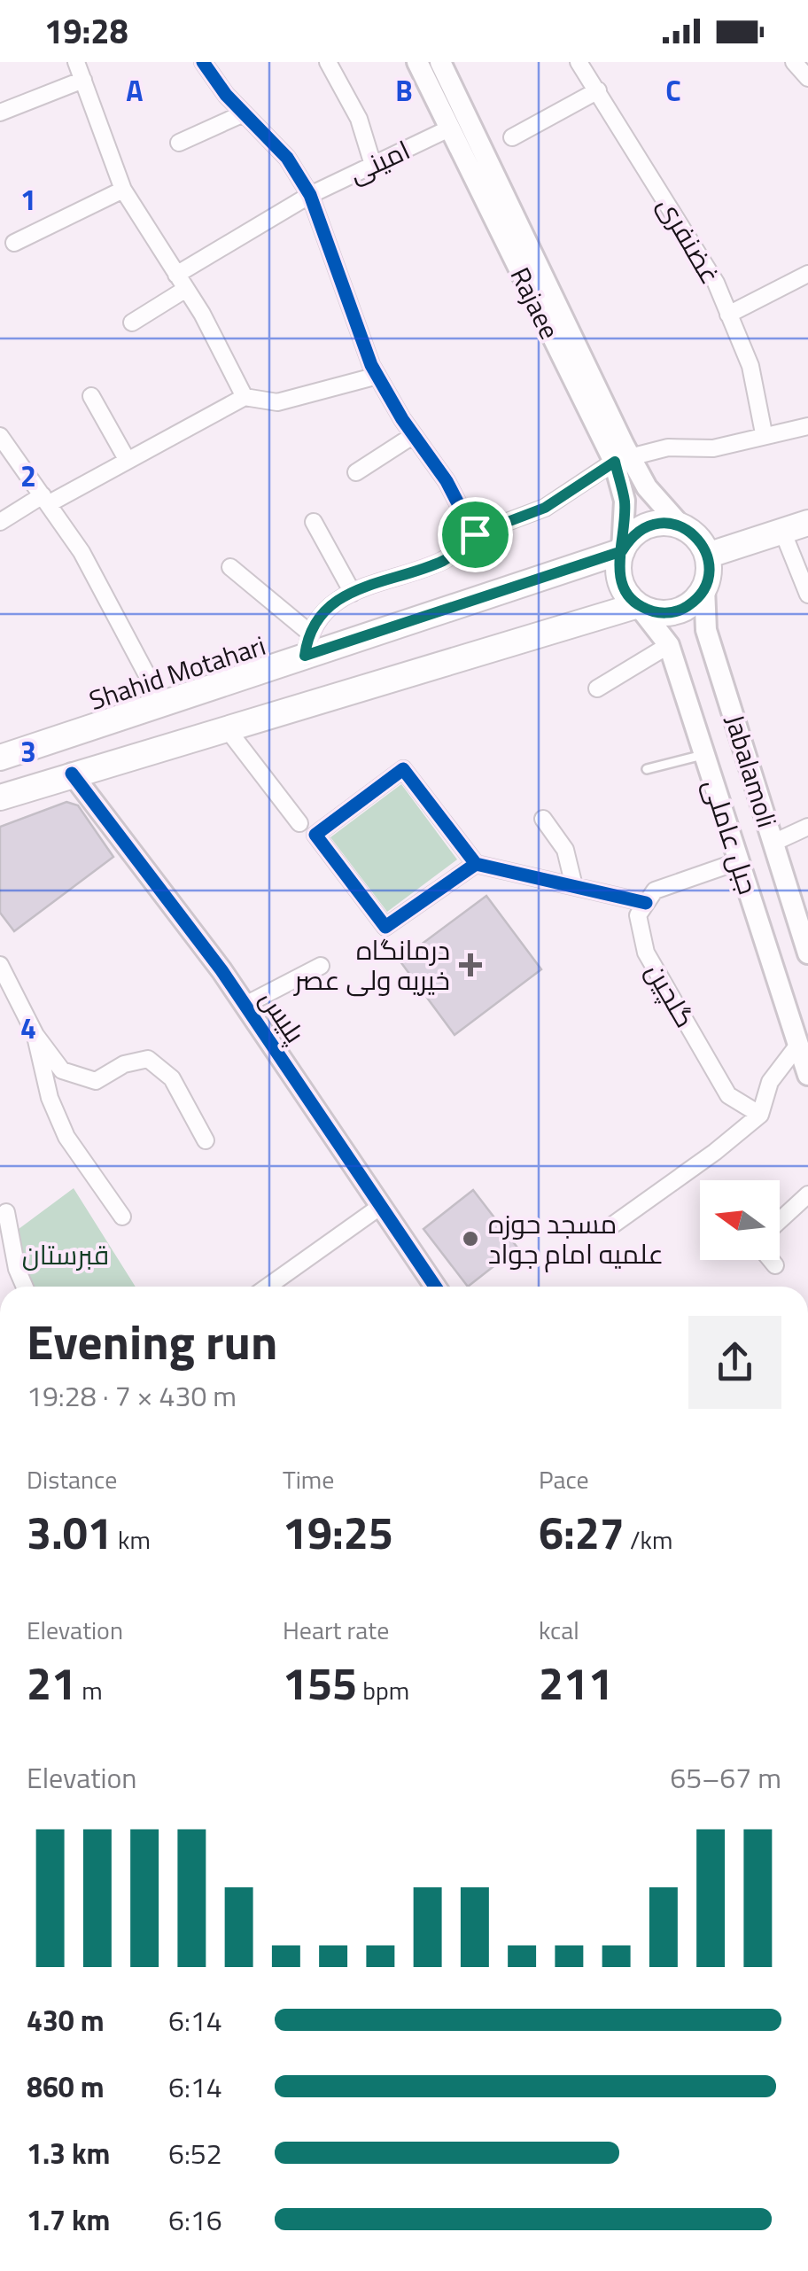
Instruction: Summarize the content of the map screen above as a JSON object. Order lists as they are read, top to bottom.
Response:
{
  "streets": {
    "main road": [
      "Rajaee",
      "Shahid Motahari",
      "Jabalamoli",
      "جبل عاملی",
      "پلیس"
    ],
    "street": ["امینی", "غضنفری", "گلچین"]
  },
  "crossings": [
    ["امینی", "Rajaee"],
    ["Rajaee", "Shahid Motahari"],
    ["Rajaee", "Jabalamoli"],
    ["Rajaee", "جبل عاملی"],
    ["Shahid Motahari", "Jabalamoli"],
    ["Shahid Motahari", "جبل عاملی"],
    ["Jabalamoli", "جبل عاملی"]
  ],
  "parks": ["قبرستان"],
  "places": {
    "health": ["درمانگاه خیریه ولی عصر"],
    "other": ["مسجد حوزه علمیه امام جواد"]
  },
  "north": "left",
  "page": {
    "status": "19:28",
    "heading": ["Evening run", "19:28 · 7 × 430 m"],
    "stats": [
      ["Distance", "3.01 km"],
      ["Time", "19:25"],
      ["Pace", "6:27 /km"],
      ["Elevation", "21 m"],
      ["Heart rate", "155 bpm"],
      ["kcal", "211"]
    ],
    "chart": ["Elevation", "65–67 m"],
    "list": [
      {
        "name": "430 m",
        "note": "6:14"
      },
      {
        "name": "860 m",
        "note": "6:14"
      },
      {
        "name": "1.3 km",
        "note": "6:52"
      },
      {
        "name": "1.7 km",
        "note": "6:16"
      }
    ]
  },
  "grid": {
    "columns": ["A", "B", "C"],
    "rows": [
      "1",
      "2",
      "3",
      "4"
    ]
  }
}
